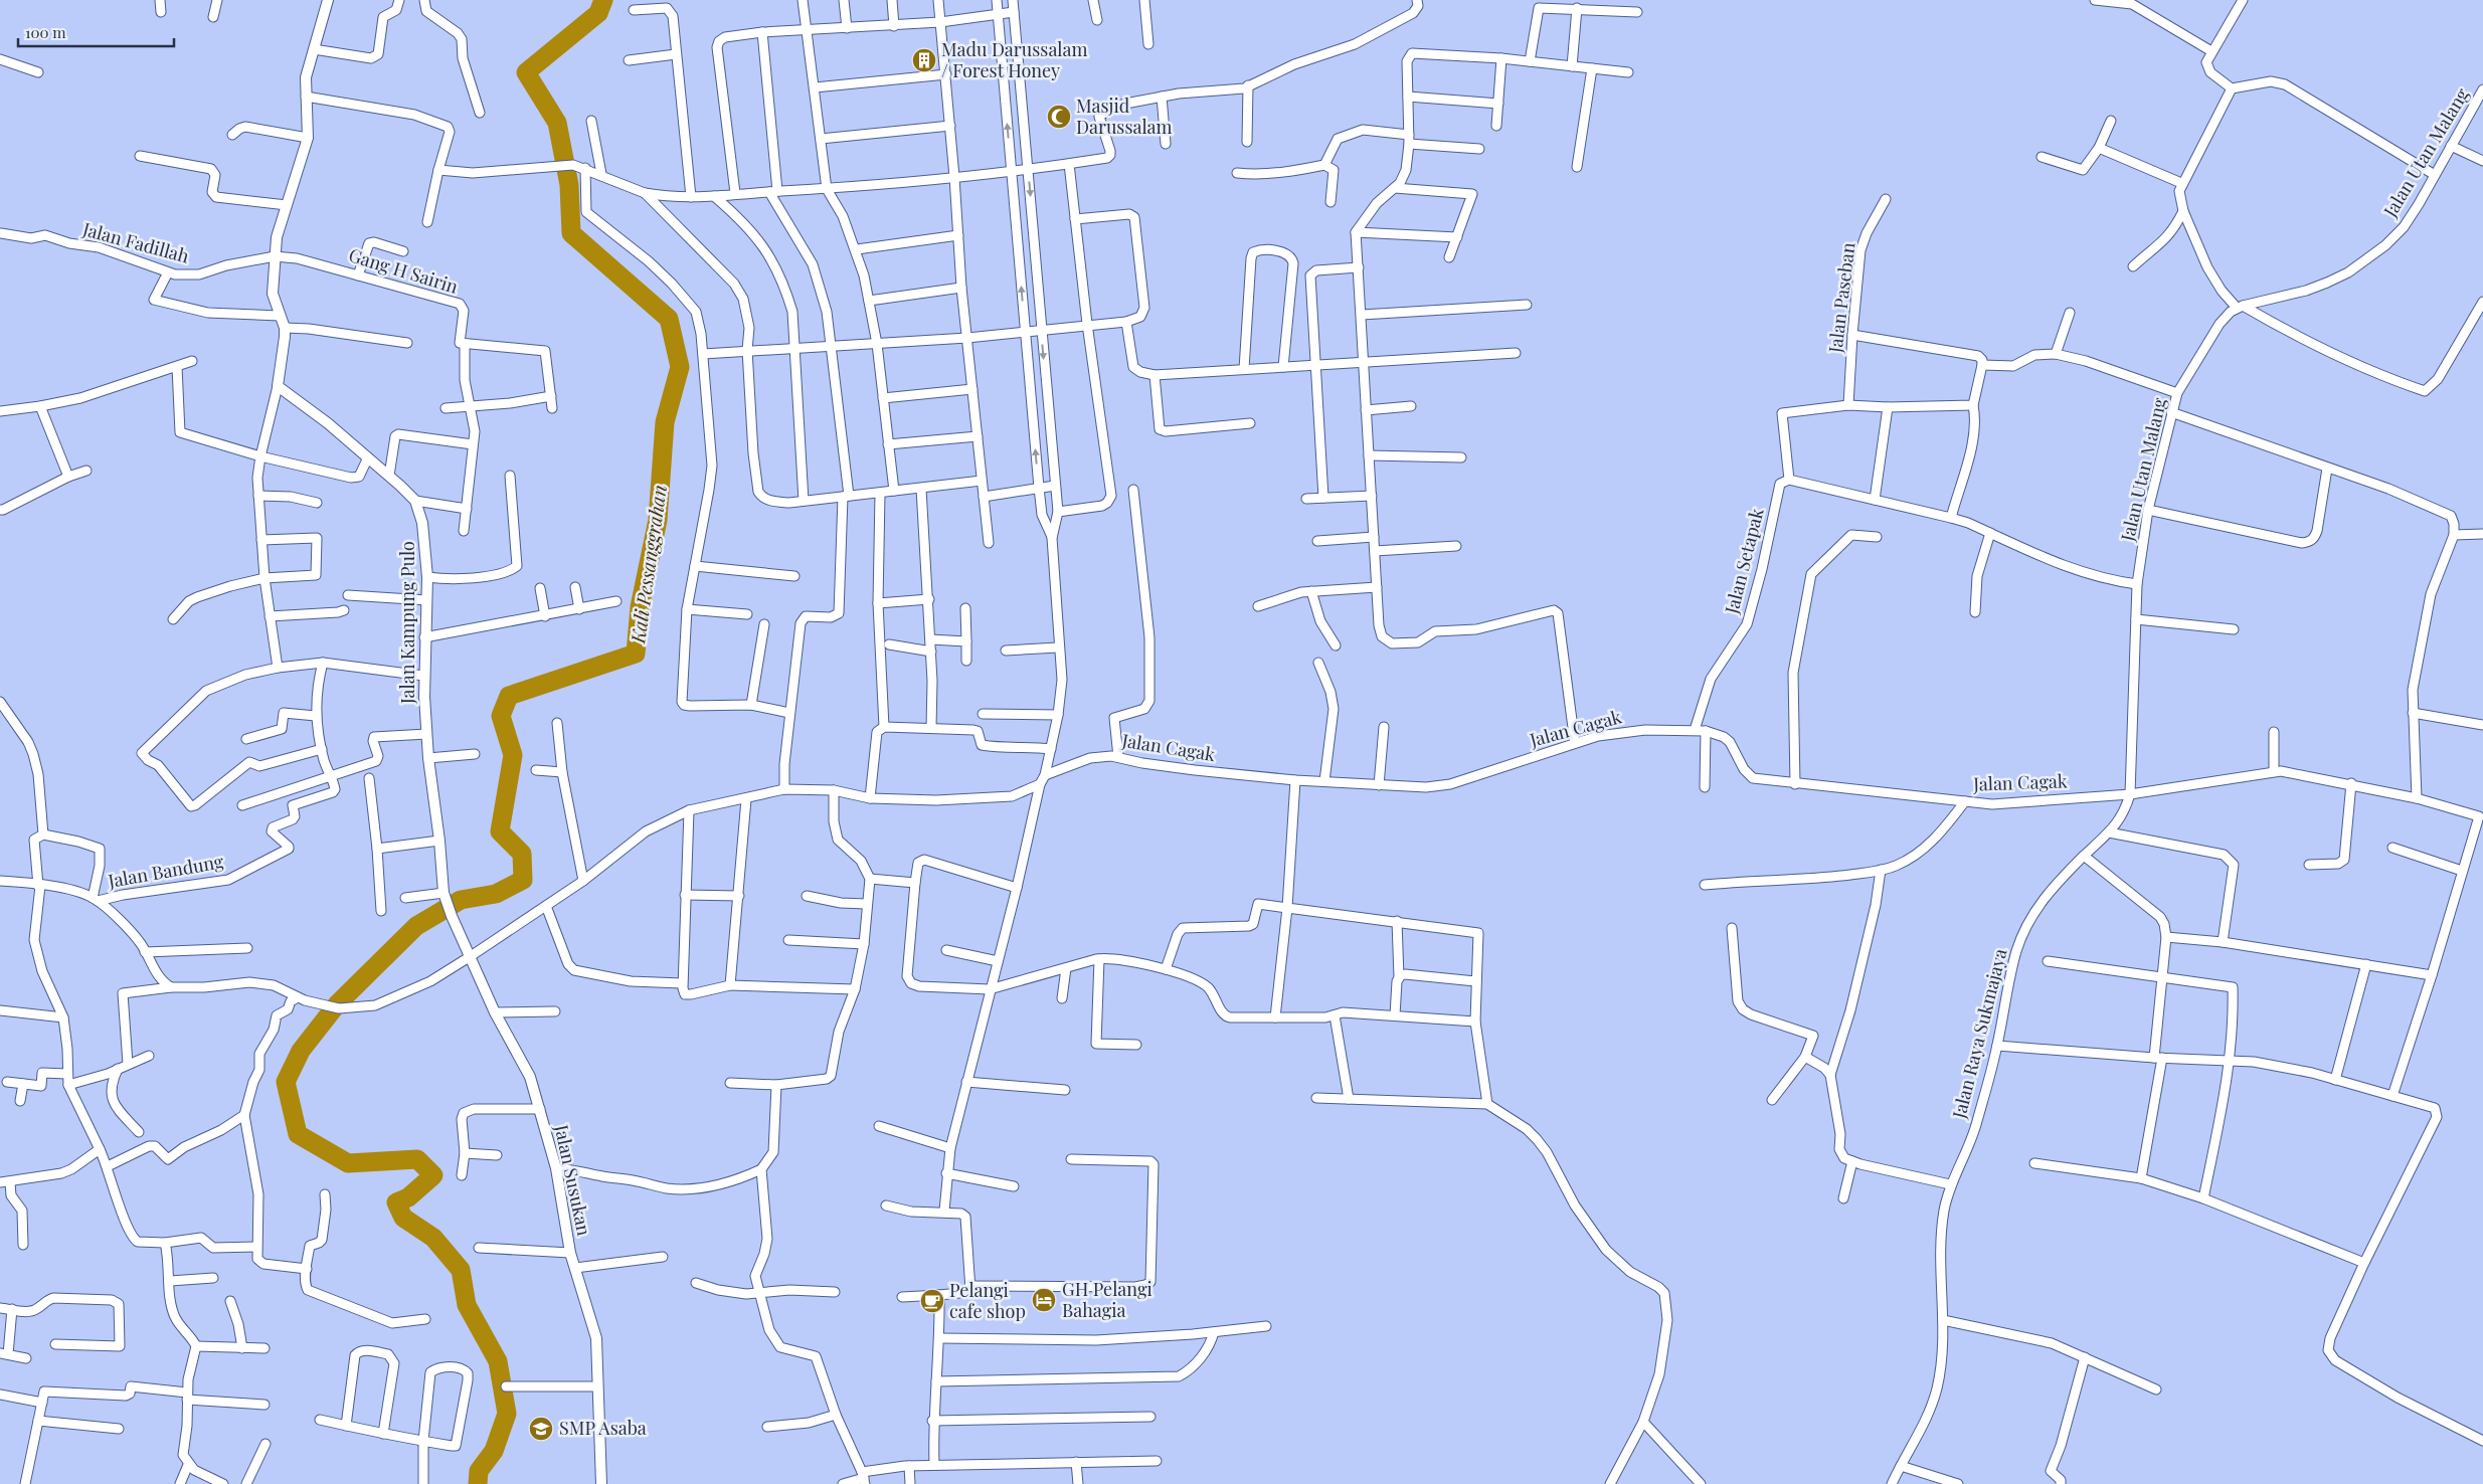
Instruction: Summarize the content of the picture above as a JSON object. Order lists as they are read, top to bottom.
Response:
{
  "streets": {
    "street": [
      "Jalan Utan Malang",
      "Jalan Fadillah",
      "Gang H Sairin",
      "Jalan Paseban",
      "Jalan Setapak",
      "Jalan Kampung Pulo",
      "Jalan Cagak",
      "Jalan Bandung",
      "Jalan Raya Sukmajaya",
      "Jalan Susukan"
    ]
  },
  "crossings": [
    ["Jalan Utan Malang", "Jalan Cagak"],
    ["Jalan Utan Malang", "Jalan Raya Sukmajaya"],
    ["Jalan Fadillah", "Gang H Sairin"],
    ["Jalan Setapak", "Jalan Cagak"],
    ["Jalan Kampung Pulo", "Jalan Susukan"],
    ["Jalan Cagak", "Jalan Raya Sukmajaya"]
  ],
  "water": ["Kali Pessanggrahan"],
  "places": {
    "building": ["Madu Darussalam / Forest Honey"],
    "mosque": ["Masjid Darussalam"],
    "hotel": ["GH Pelangi Bahagia"],
    "cafe": ["Pelangi cafe shop"],
    "school or university": ["SMP Asaba"]
  },
  "scale_bar": "100 m"
}
